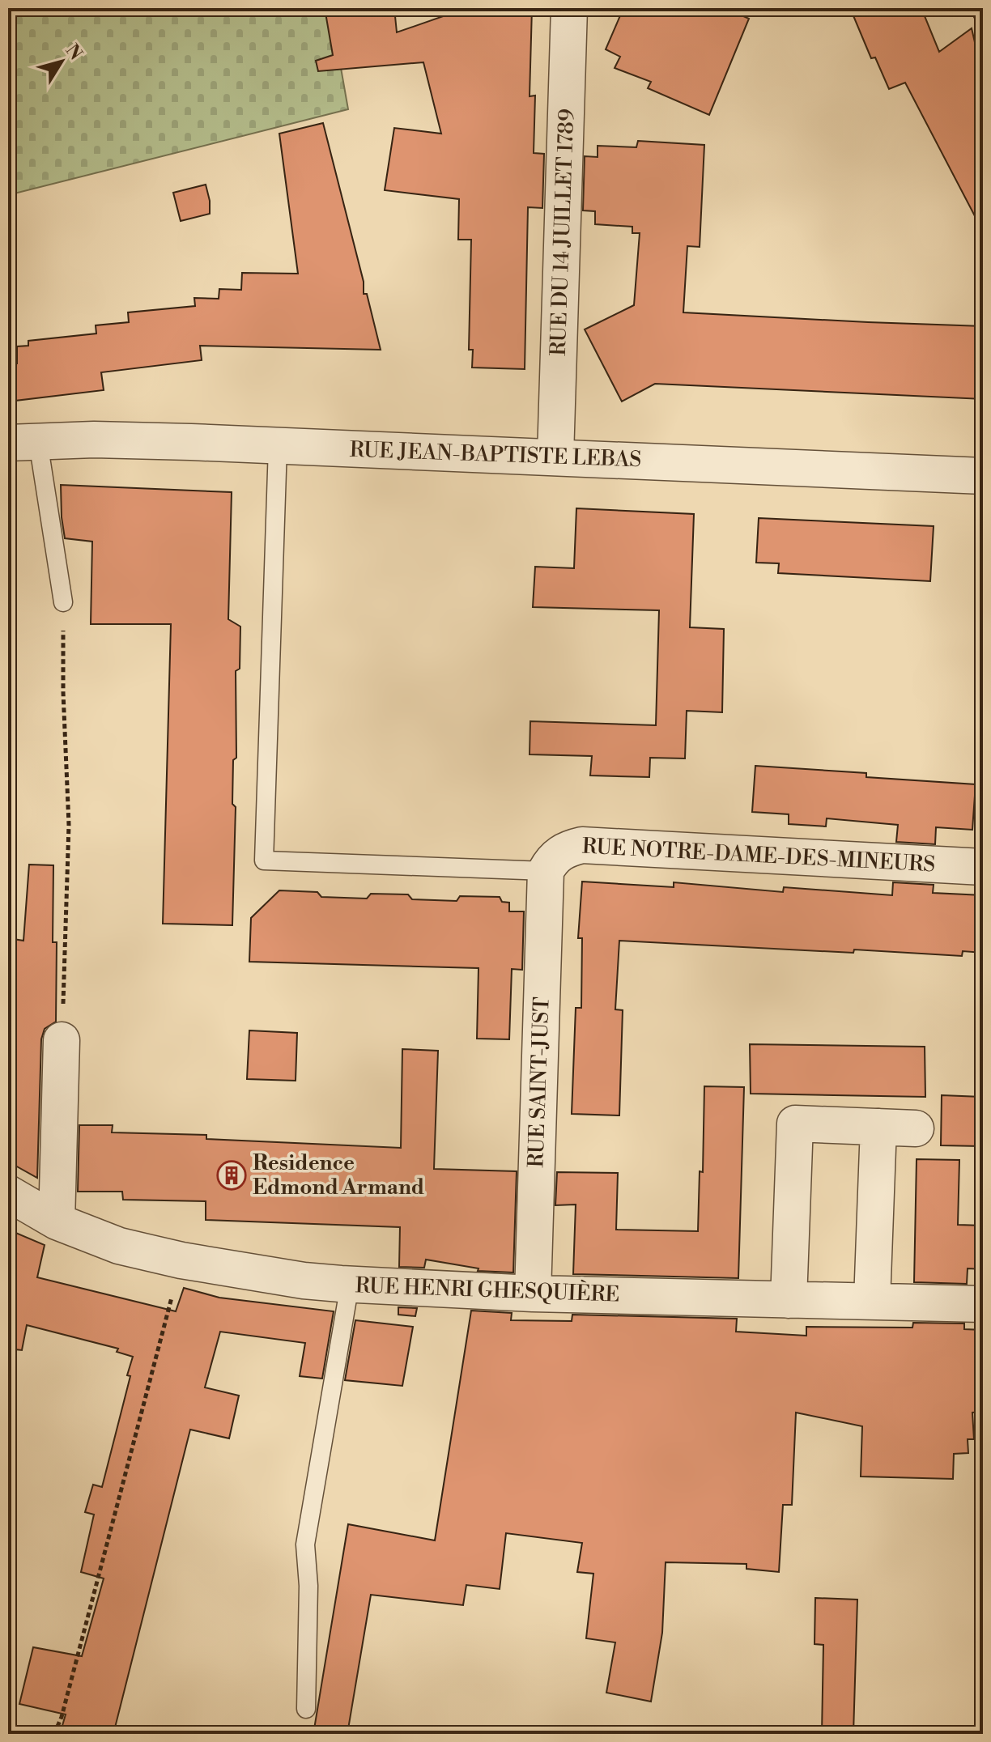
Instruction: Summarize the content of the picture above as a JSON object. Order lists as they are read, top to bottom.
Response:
{
  "streets": {
    "street": [
      "RUE DU 14 JUILLET 1789",
      "RUE JEAN-BAPTISTE LEBAS",
      "RUE NOTRE-DAME-DES-MINEURS",
      "RUE SAINT-JUST",
      "RUE HENRI GHESQUIÈRE"
    ]
  },
  "crossings": [
    ["RUE DU 14 JUILLET 1789", "RUE JEAN-BAPTISTE LEBAS"],
    ["RUE NOTRE-DAME-DES-MINEURS", "RUE SAINT-JUST"],
    ["RUE SAINT-JUST", "RUE HENRI GHESQUIÈRE"]
  ],
  "places": {
    "building": ["Residence Edmond Armand"]
  },
  "north": "top right"
}
